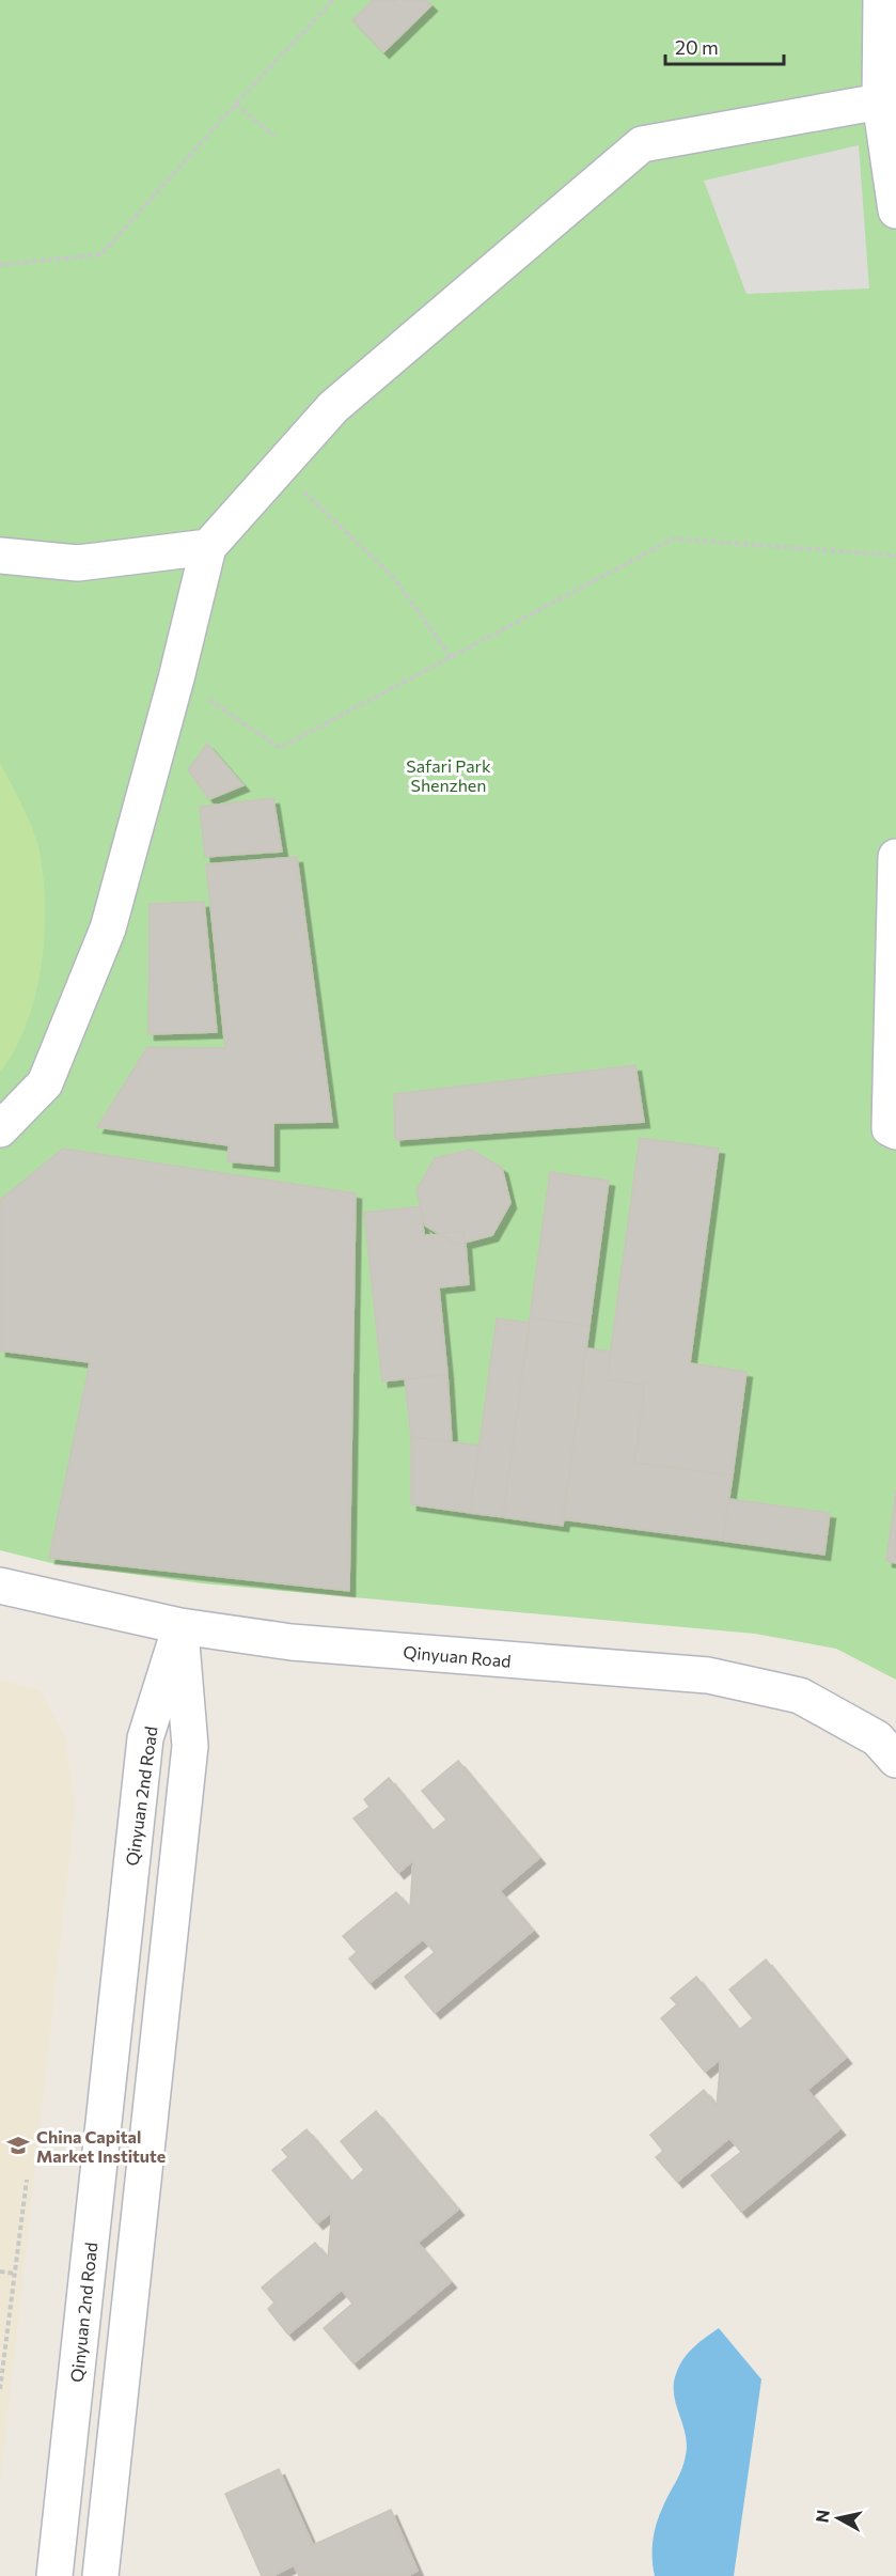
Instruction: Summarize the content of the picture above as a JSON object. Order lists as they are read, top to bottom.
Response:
{
  "streets": {
    "street": ["Qinyuan Road", "Qinyuan 2nd Road"]
  },
  "crossings": [
    ["Qinyuan Road", "Qinyuan 2nd Road"]
  ],
  "parks": ["Safari Park Shenzhen"],
  "places": {
    "school or university": ["China Capital Market Institute"]
  },
  "scale_bar": "20 m",
  "north": "left"
}
